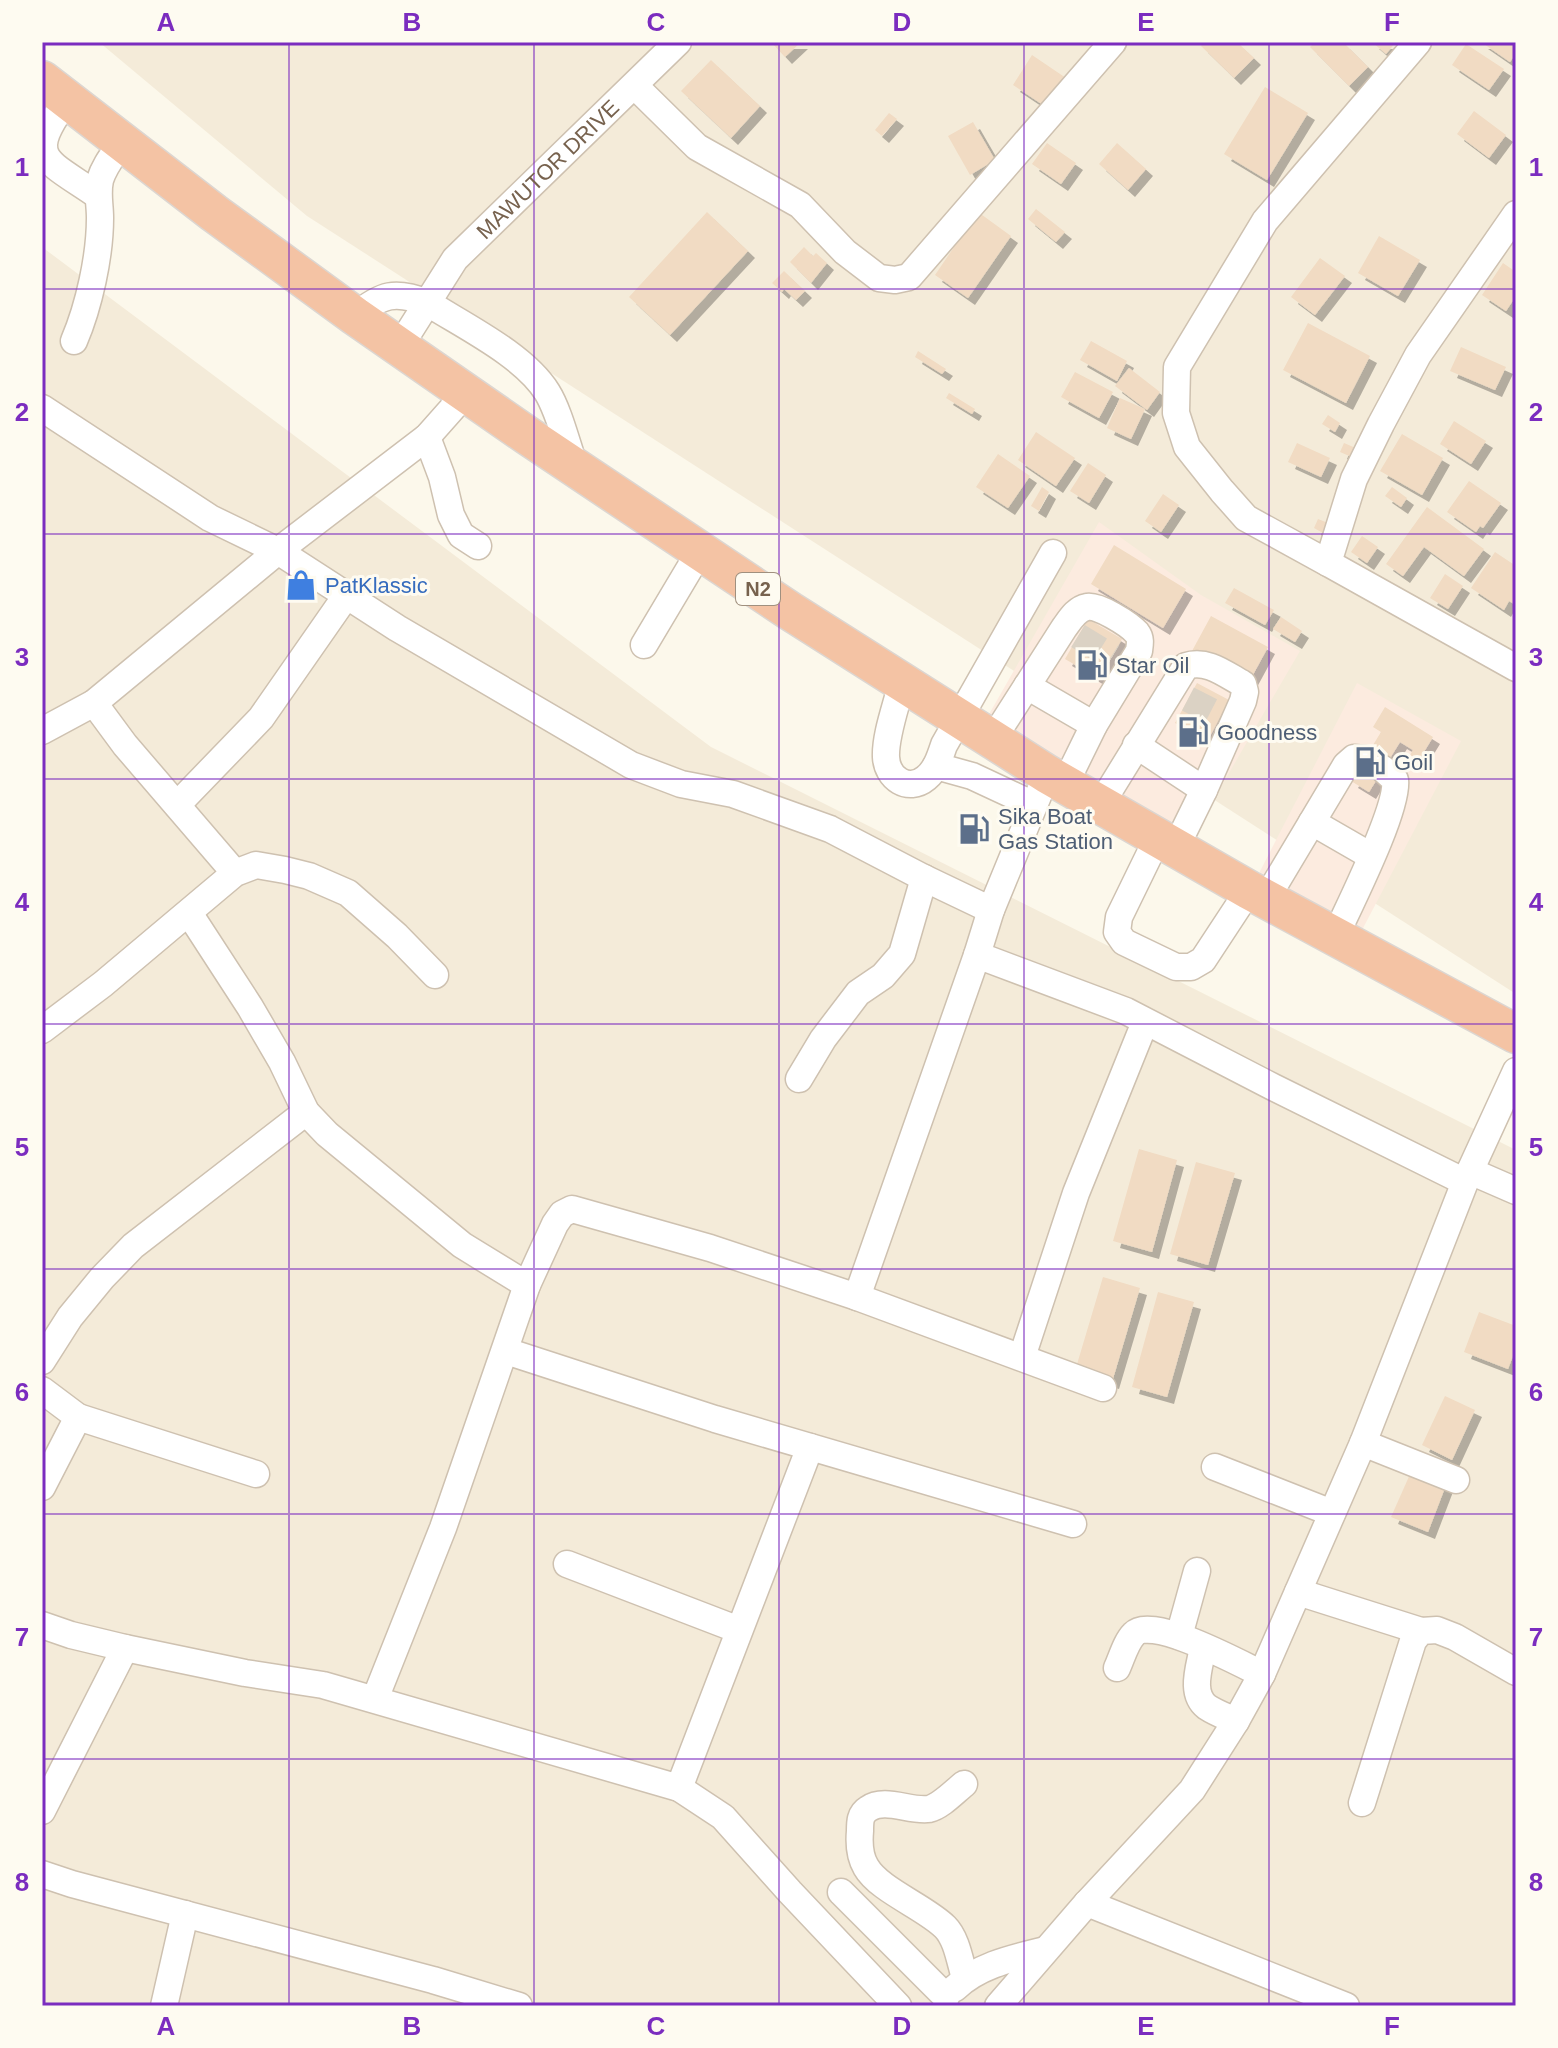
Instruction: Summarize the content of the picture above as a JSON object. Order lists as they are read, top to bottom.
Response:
{
  "streets": {
    "highway": ["N2"],
    "street": ["MAWUTOR DRIVE"]
  },
  "crossings": [
    ["MAWUTOR DRIVE", "N2"]
  ],
  "places": {
    "shop": ["PatKlassic"],
    "fuel station": [
      "Star Oil",
      "Goodness",
      "Goil",
      "Sika Boat Gas Station"
    ]
  },
  "grid": {
    "columns": [
      "A",
      "B",
      "C",
      "D",
      "E",
      "F"
    ],
    "rows": [
      "1",
      "2",
      "3",
      "4",
      "5",
      "6",
      "7",
      "8"
    ]
  }
}
